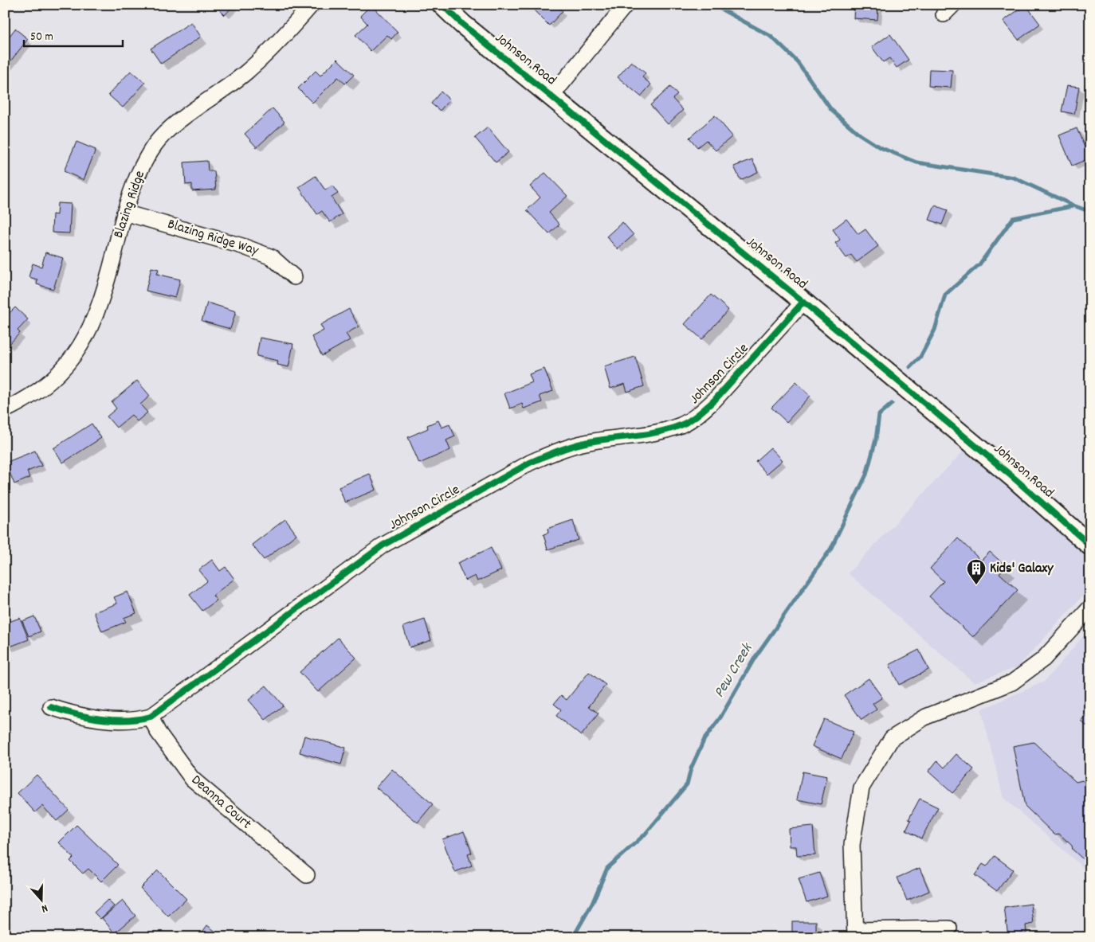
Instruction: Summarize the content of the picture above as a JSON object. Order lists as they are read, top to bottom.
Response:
{
  "streets": {
    "street": [
      "Johnson Road",
      "Blazing Ridge",
      "Blazing Ridge Way",
      "Johnson Circle",
      "Deanna Court"
    ]
  },
  "crossings": [
    ["Johnson Road", "Johnson Circle"],
    ["Blazing Ridge", "Blazing Ridge Way"],
    ["Johnson Circle", "Deanna Court"]
  ],
  "water": ["Pew Creek"],
  "places": {
    "building": ["Kids' Galaxy"]
  },
  "scale_bar": "50 m",
  "north": "bottom"
}
